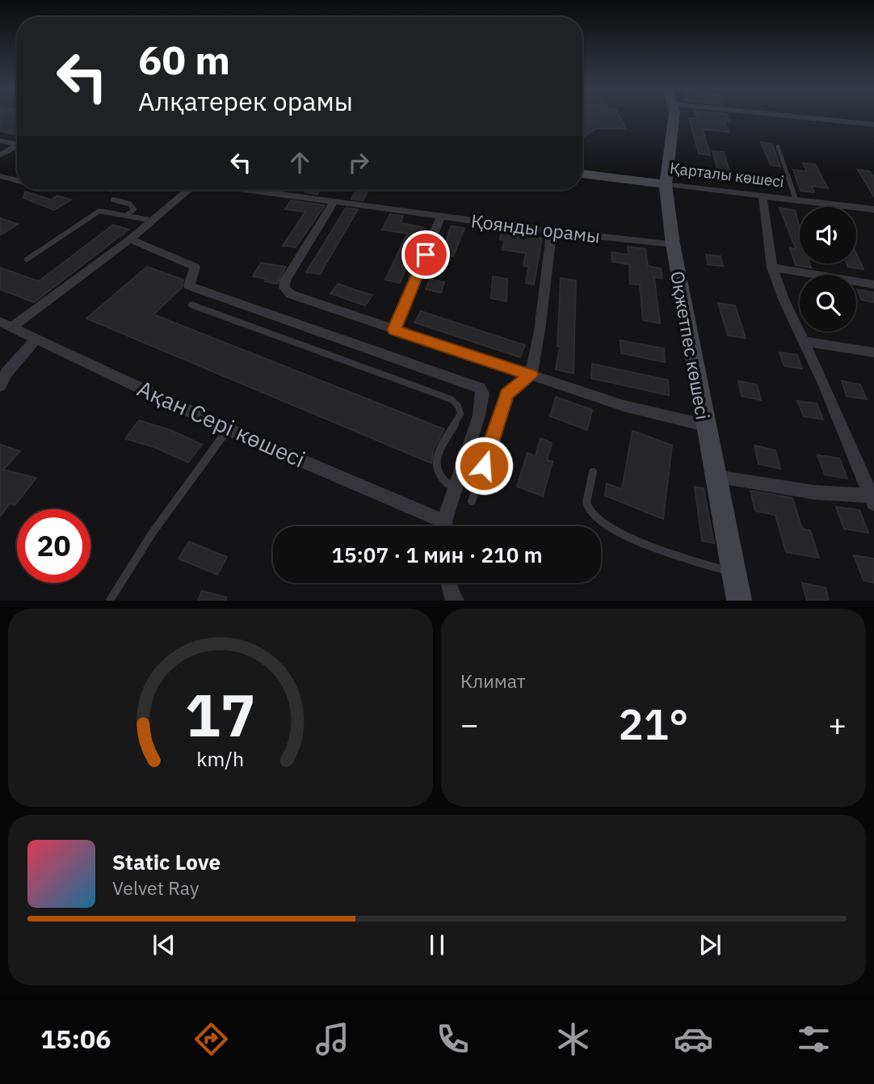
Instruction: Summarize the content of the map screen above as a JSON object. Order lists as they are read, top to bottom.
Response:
{
  "streets": {
    "street": [
      "Қарталы көшесі",
      "Қоянды орамы",
      "Оқжетпес көшесі",
      "Ақан Сері көшесі"
    ]
  },
  "crossings": [
    ["Қарталы көшесі", "Оқжетпес көшесі"],
    ["Қоянды орамы", "Оқжетпес көшесі"]
  ],
  "page": {
    "turn": ["60 m", "Алқатерек орамы"],
    "limit": "20",
    "trip": "15:07 · 1 мин · 210 m",
    "tile": "Климат",
    "heat": ["−", "21°", "+"],
    "song": ["Static Love", "Velvet Ray"],
    "tabs": "15:06",
    "gauge": ["17", "km/h"]
  }
}
